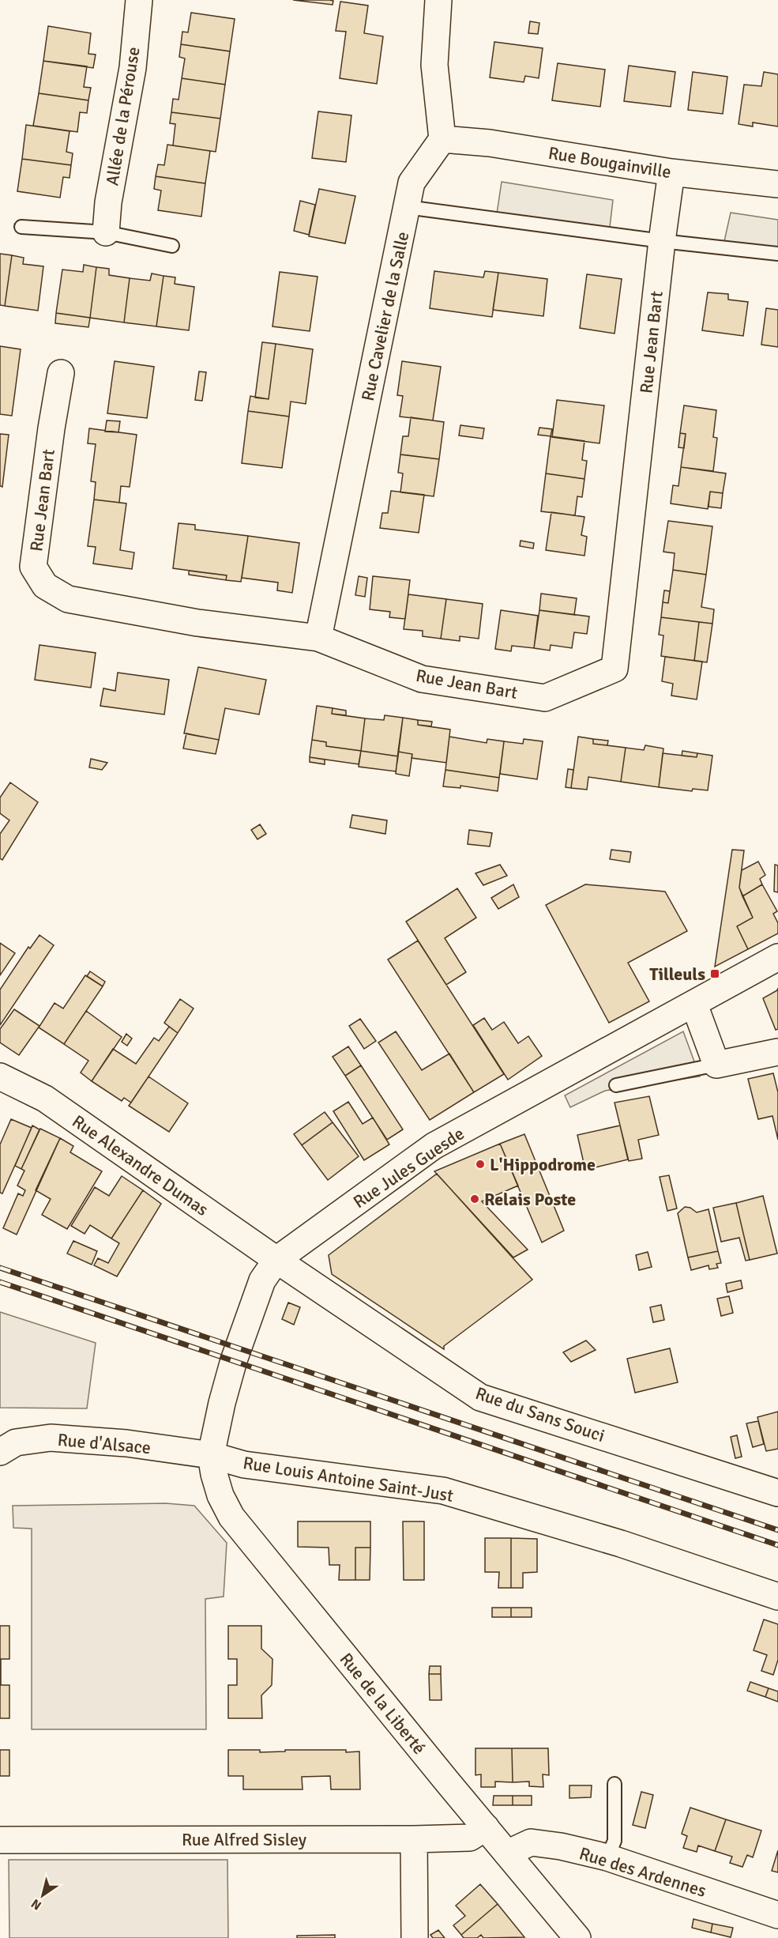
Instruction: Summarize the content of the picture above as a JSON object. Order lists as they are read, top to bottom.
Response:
{
  "streets": {
    "street": [
      "Allée de la Pérouse",
      "Rue Bougainville",
      "Rue Cavelier de la Salle",
      "Rue Jean Bart",
      "Rue Alexandre Dumas",
      "Rue Jules Guesde",
      "Rue du Sans Souci",
      "Rue d'Alsace",
      "Rue Louis Antoine Saint-Just",
      "Rue de la Liberté",
      "Rue Alfred Sisley",
      "Rue des Ardennes"
    ]
  },
  "crossings": [
    ["Rue Bougainville", "Rue Cavelier de la Salle"],
    ["Rue Bougainville", "Rue Jean Bart"],
    ["Rue Cavelier de la Salle", "Rue Jean Bart"],
    ["Rue Alexandre Dumas", "Rue Jules Guesde"],
    ["Rue Alexandre Dumas", "Rue du Sans Souci"],
    ["Rue Jules Guesde", "Rue du Sans Souci"],
    ["Rue Jules Guesde", "Rue d'Alsace"],
    ["Rue Jules Guesde", "Rue Louis Antoine Saint-Just"],
    ["Rue Jules Guesde", "Rue de la Liberté"],
    ["Rue d'Alsace", "Rue Louis Antoine Saint-Just"],
    ["Rue d'Alsace", "Rue de la Liberté"],
    ["Rue Louis Antoine Saint-Just", "Rue de la Liberté"],
    ["Rue de la Liberté", "Rue Alfred Sisley"],
    ["Rue de la Liberté", "Rue des Ardennes"]
  ],
  "places": {
    "transit": ["Tilleuls"],
    "other": ["L'Hippodrome", "Relais Poste"]
  },
  "north": "bottom left"
}
